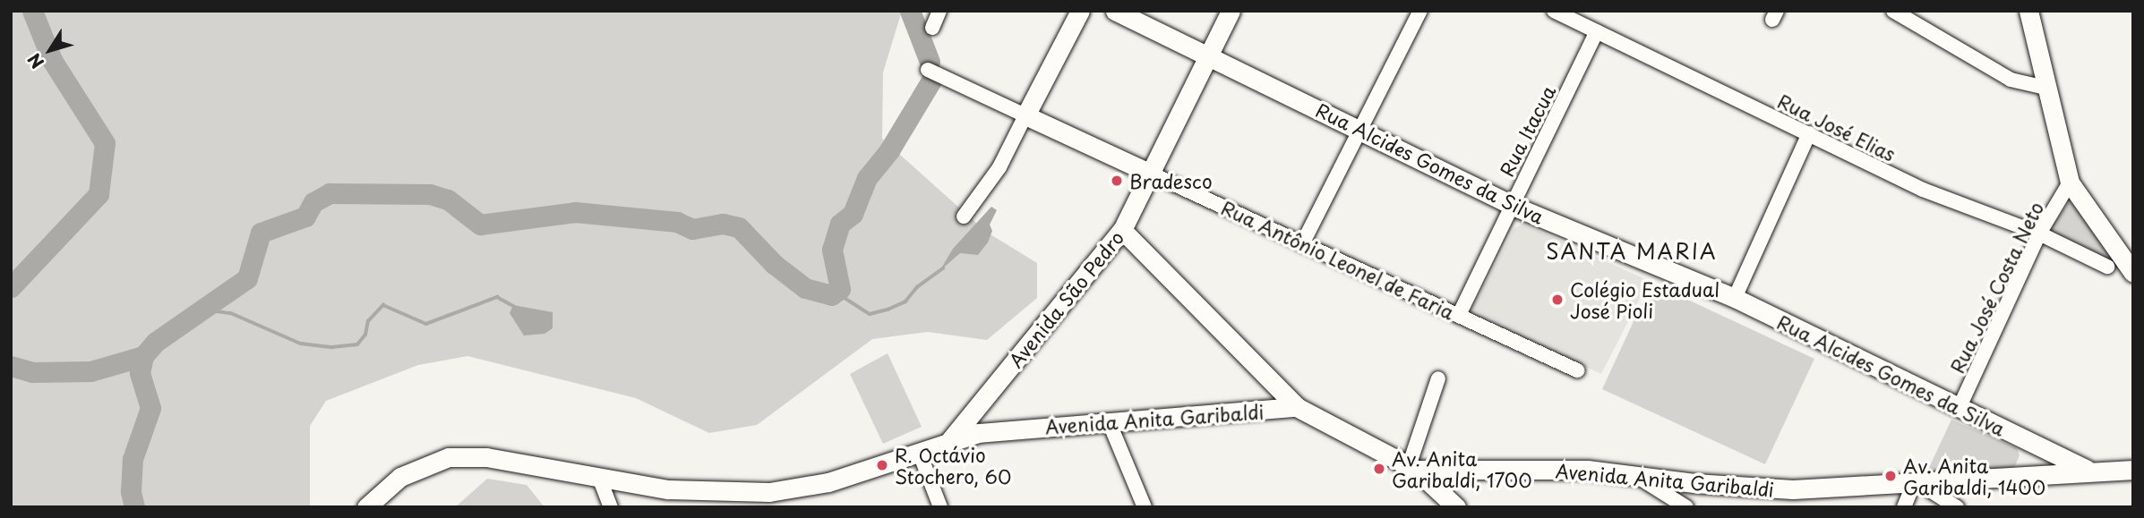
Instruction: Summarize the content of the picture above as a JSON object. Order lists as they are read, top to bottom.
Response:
{
  "streets": {
    "street": [
      "Rua José Elias",
      "Rua Itacua",
      "Rua Alcides Gomes da Silva",
      "Rua Antônio Leonel de Faria",
      "Rua José Costa Neto",
      "Avenida São Pedro",
      "Avenida Anita Garibaldi"
    ]
  },
  "crossings": [
    ["Rua José Elias", "Rua Itacua"],
    ["Rua José Elias", "Rua José Costa Neto"],
    ["Rua Itacua", "Rua Alcides Gomes da Silva"],
    ["Rua Itacua", "Rua Antônio Leonel de Faria"],
    ["Rua Alcides Gomes da Silva", "Rua José Costa Neto"],
    ["Rua Alcides Gomes da Silva", "Avenida São Pedro"],
    ["Rua Alcides Gomes da Silva", "Avenida Anita Garibaldi"],
    ["Rua Antônio Leonel de Faria", "Avenida São Pedro"],
    ["Avenida São Pedro", "Avenida Anita Garibaldi"]
  ],
  "districts": ["SANTA MARIA"],
  "places": [
    "Bradesco",
    "Colégio Estadual José Pioli",
    "R. Octávio Stochero, 60",
    "Av. Anita Garibaldi, 1700",
    "Av. Anita Garibaldi, 1400"
  ],
  "north": "bottom left"
}
